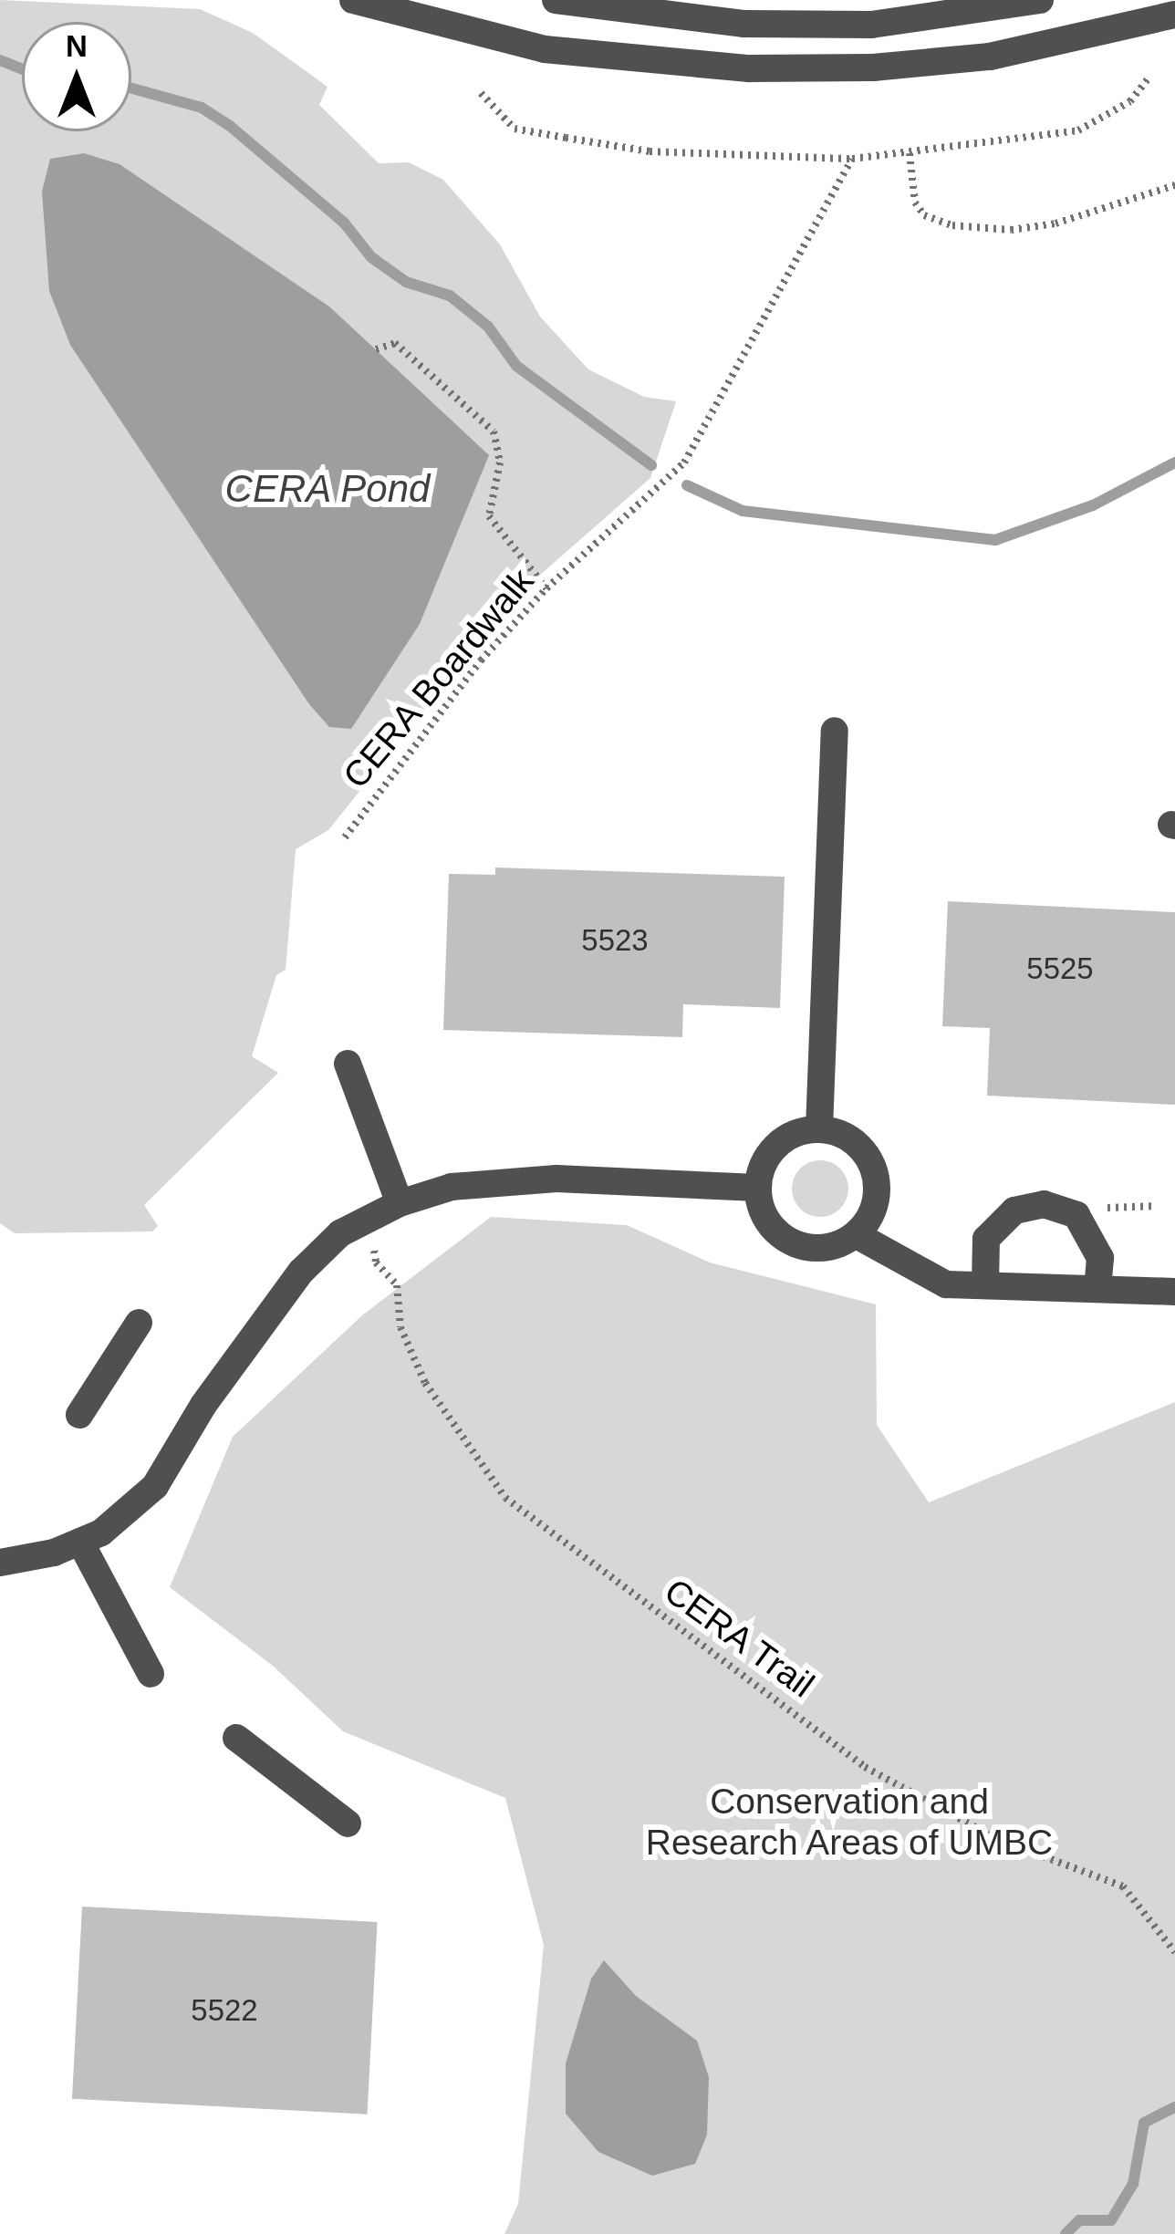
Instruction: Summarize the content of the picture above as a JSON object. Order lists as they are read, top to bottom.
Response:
{
  "streets": {
    "path": ["CERA Boardwalk", "CERA Trail"]
  },
  "water": ["CERA Pond"],
  "parks": ["Conservation and Research Areas of UMBC"],
  "house_numbers": ["5523", "5525", "5522"],
  "north": "top"
}
